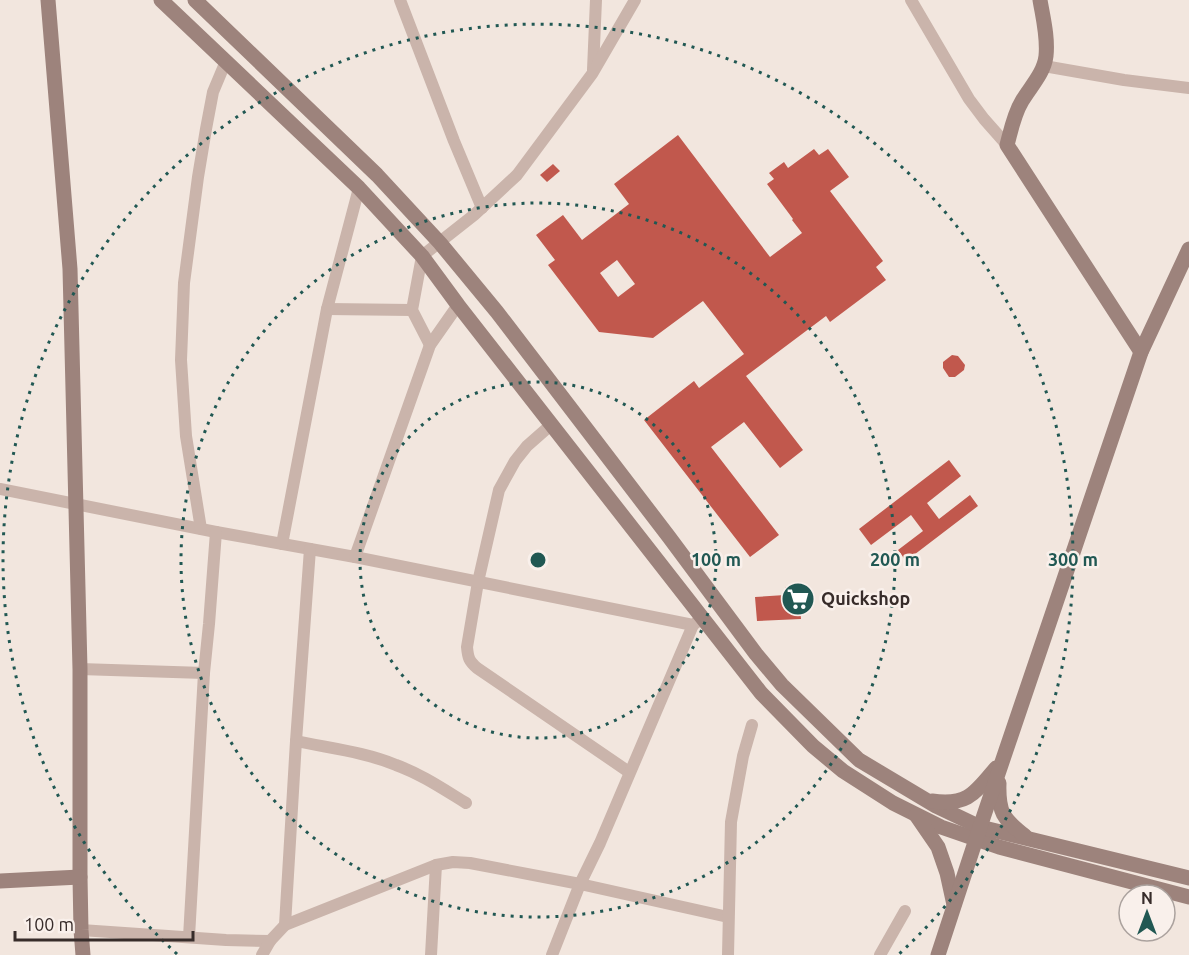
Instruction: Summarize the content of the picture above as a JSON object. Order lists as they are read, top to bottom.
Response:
{
  "places": {
    "supermarket": ["Quickshop"]
  },
  "scale_bar": "100 m",
  "north": "top",
  "rings": ["100 m", "200 m", "300 m"]
}
